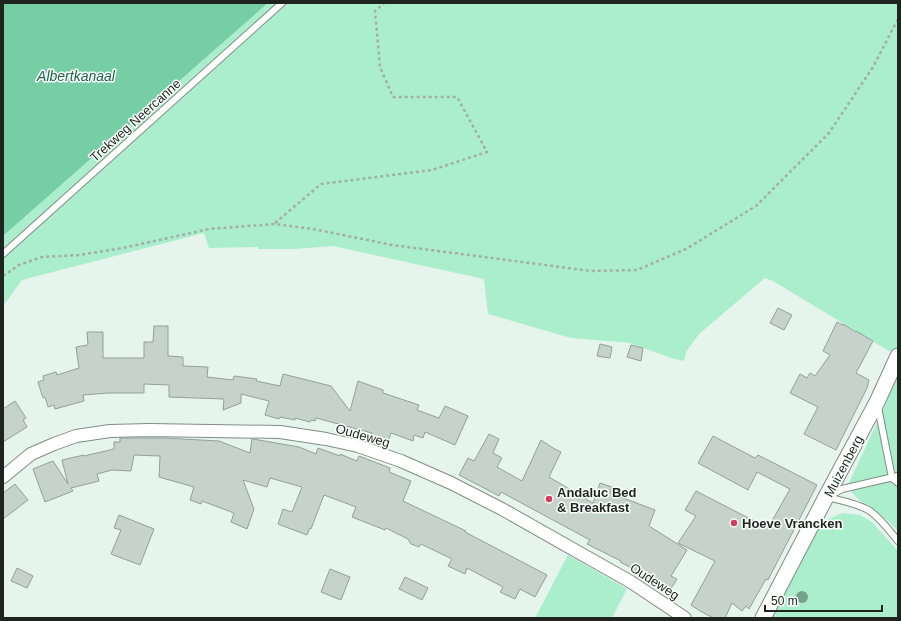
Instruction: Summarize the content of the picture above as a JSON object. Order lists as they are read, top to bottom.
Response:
{
  "streets": {
    "street": ["Oudeweg", "Muizenberg"],
    "lane": ["Trekweg Neercanne"]
  },
  "water": ["Albertkanaal"],
  "places": ["Andaluc Bed & Breakfast", "Hoeve Vrancken"],
  "scale_bar": "50 m"
}
